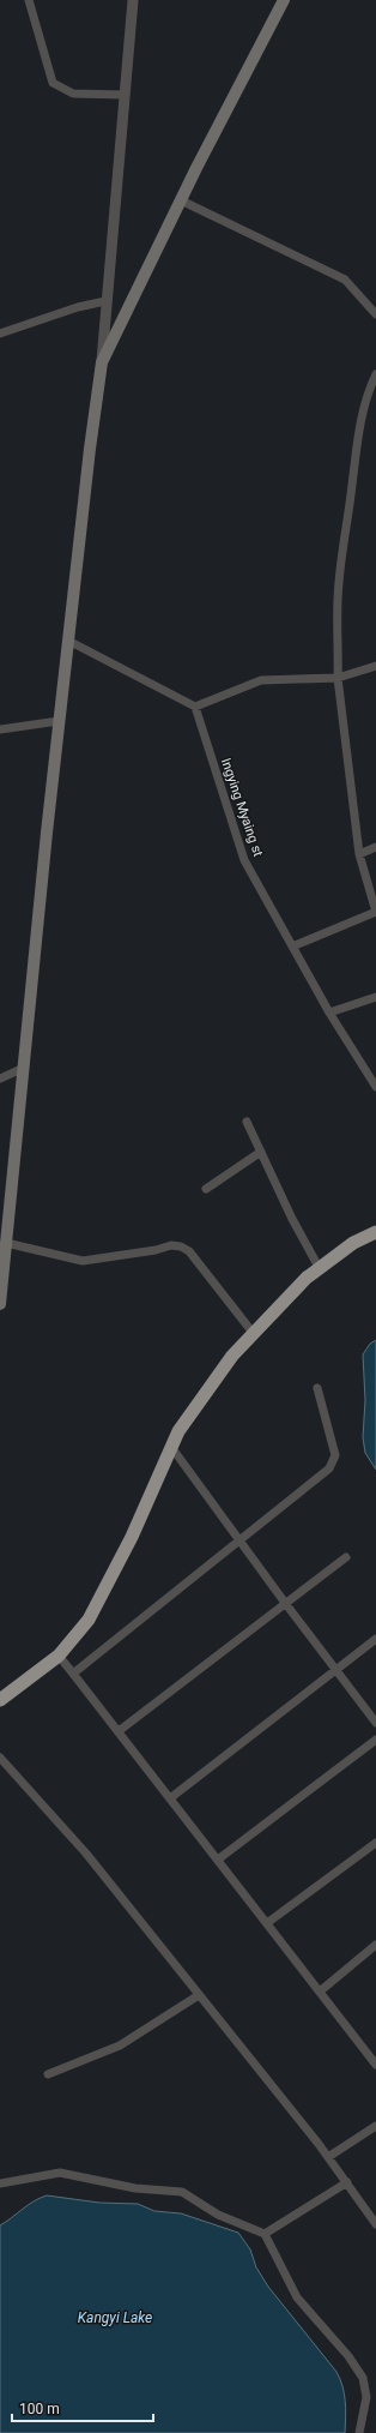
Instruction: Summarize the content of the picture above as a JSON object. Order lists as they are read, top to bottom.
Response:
{
  "streets": {
    "street": ["Ingying Myaing st"]
  },
  "water": ["Kangyi Lake"],
  "scale_bar": "100 m"
}
